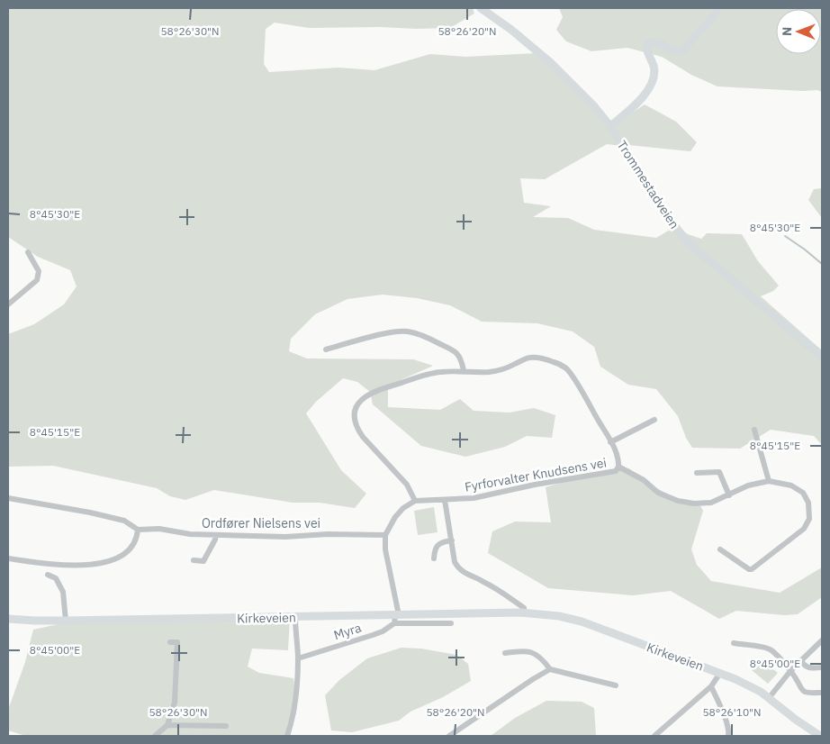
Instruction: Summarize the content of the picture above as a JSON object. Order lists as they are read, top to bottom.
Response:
{
  "streets": {
    "main road": ["Trommestadveien", "Kirkeveien"],
    "street": ["Fyrforvalter Knudsens vei", "Ordfører Nielsens vei", "Myra"]
  },
  "crossings": [
    ["Kirkeveien", "Myra"]
  ],
  "north": "left",
  "coordinates": [
    "58°26'30\"N",
    "58°26'20\"N",
    "8°45'30\"E",
    "8°45'15\"E",
    "8°45'00\"E",
    "58°26'10\"N"
  ]
}
